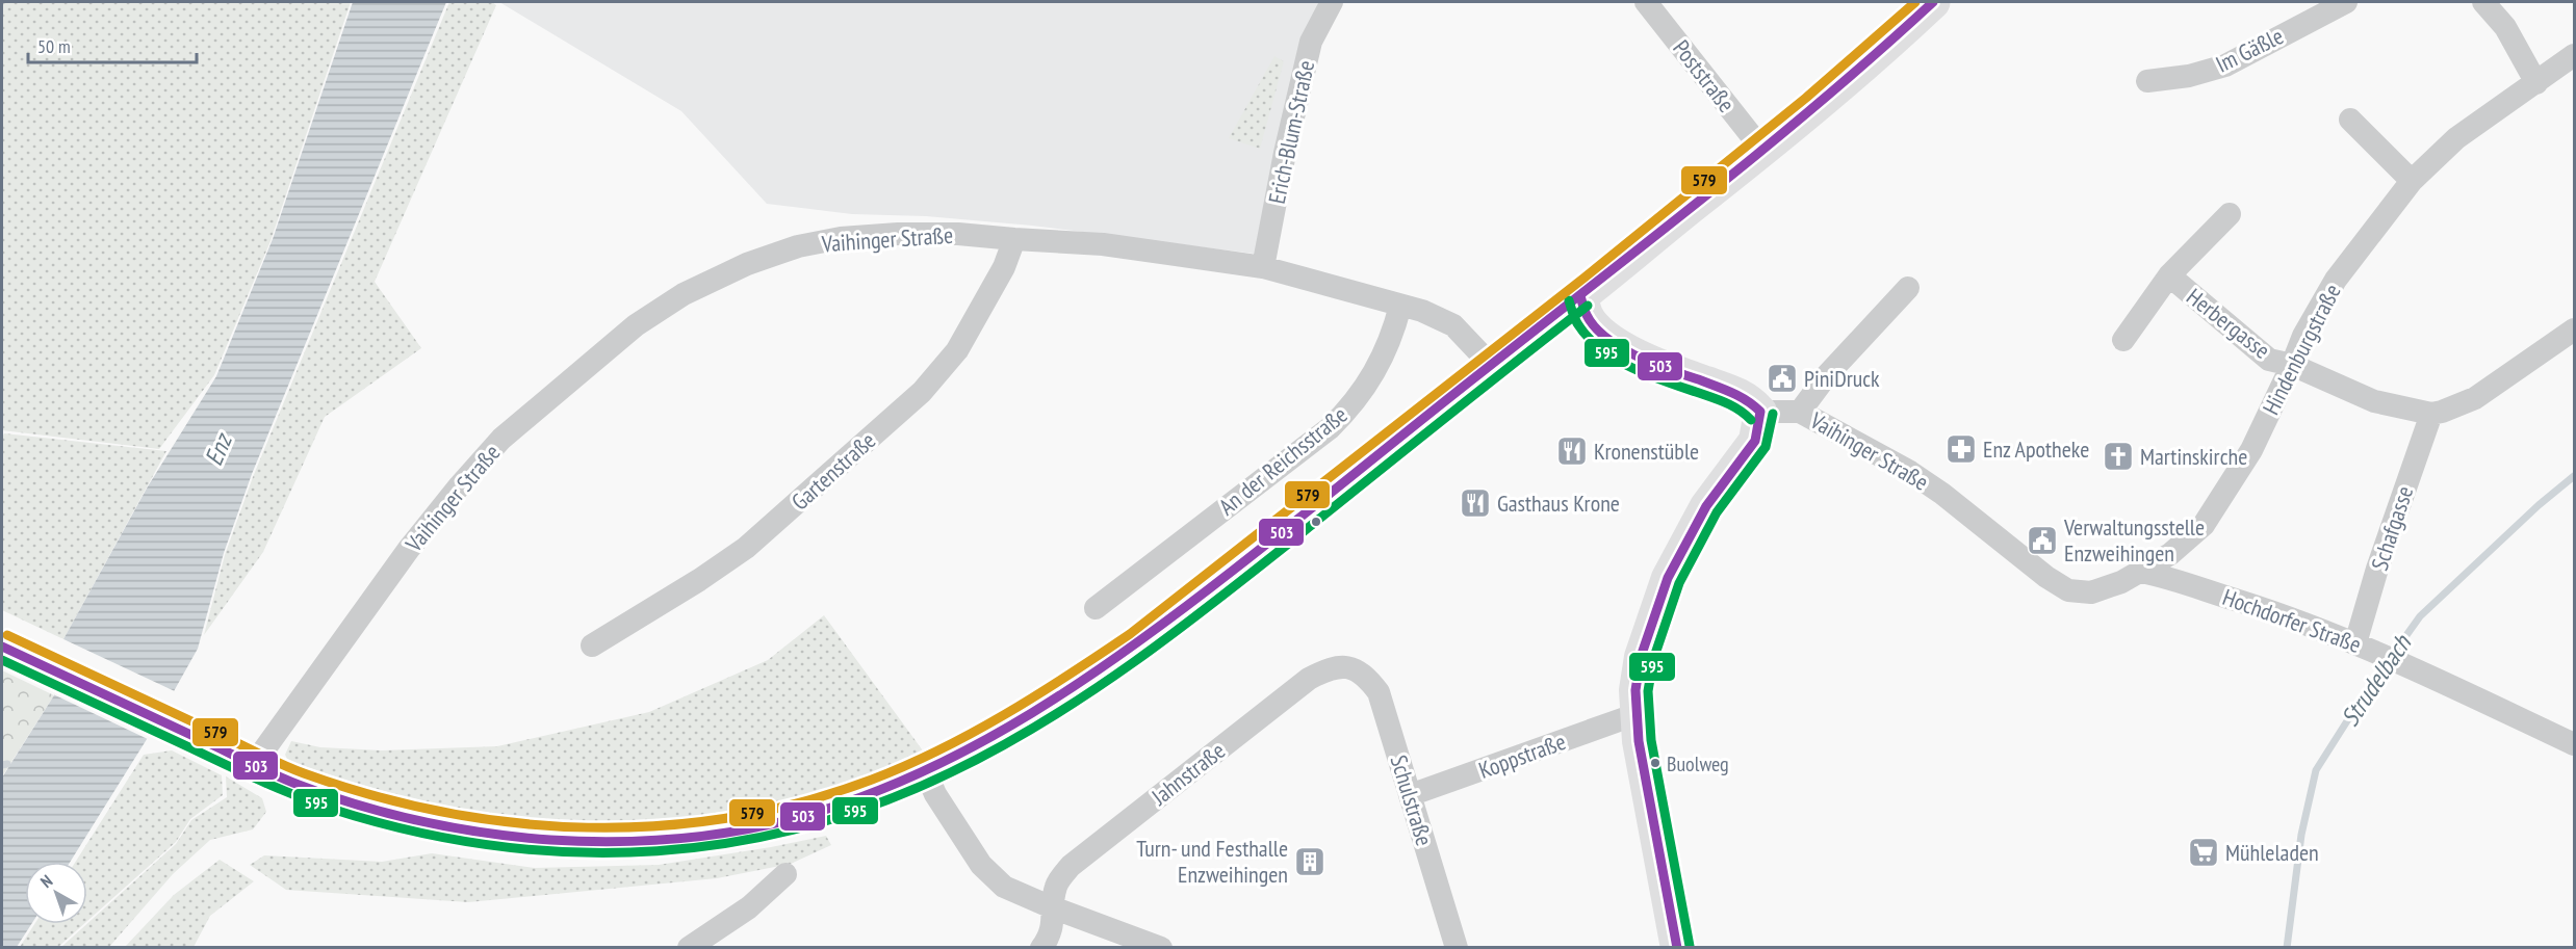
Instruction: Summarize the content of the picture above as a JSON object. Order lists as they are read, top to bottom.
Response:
{
  "streets": {
    "street": [
      "Im Gäßle",
      "Poststraße",
      "Erich-Blum-Straße",
      "Vaihinger Straße",
      "Herbergasse",
      "Hindenburgstraße",
      "An der Reichsstraße",
      "Gartenstraße",
      "Schafgasse",
      "Hochdorfer Straße",
      "Koppstraße",
      "Jahnstraße",
      "Schulstraße"
    ]
  },
  "crossings": [
    ["Erich-Blum-Straße", "Vaihinger Straße"],
    ["Vaihinger Straße", "Hindenburgstraße"],
    ["Vaihinger Straße", "An der Reichsstraße"],
    ["Vaihinger Straße", "Gartenstraße"],
    ["Herbergasse", "Hindenburgstraße"],
    ["Hindenburgstraße", "Hochdorfer Straße"],
    ["Schafgasse", "Hochdorfer Straße"],
    ["Koppstraße", "Schulstraße"],
    ["Jahnstraße", "Schulstraße"]
  ],
  "water": ["Enz", "Strudelbach"],
  "places": {
    "public building": ["PiniDruck", "Verwaltungsstelle Enzweihingen"],
    "pharmacy": ["Enz Apotheke"],
    "restaurant": ["Kronenstüble", "Gasthaus Krone"],
    "church": ["Martinskirche"],
    "other": ["Buolweg"],
    "supermarket": ["Mühleladen"],
    "building": ["Turn- und Festhalle Enzweihingen"]
  },
  "lines": ["transit line 503", "transit line 579", "transit line 595"],
  "scale_bar": "50 m",
  "north": "top left"
}
